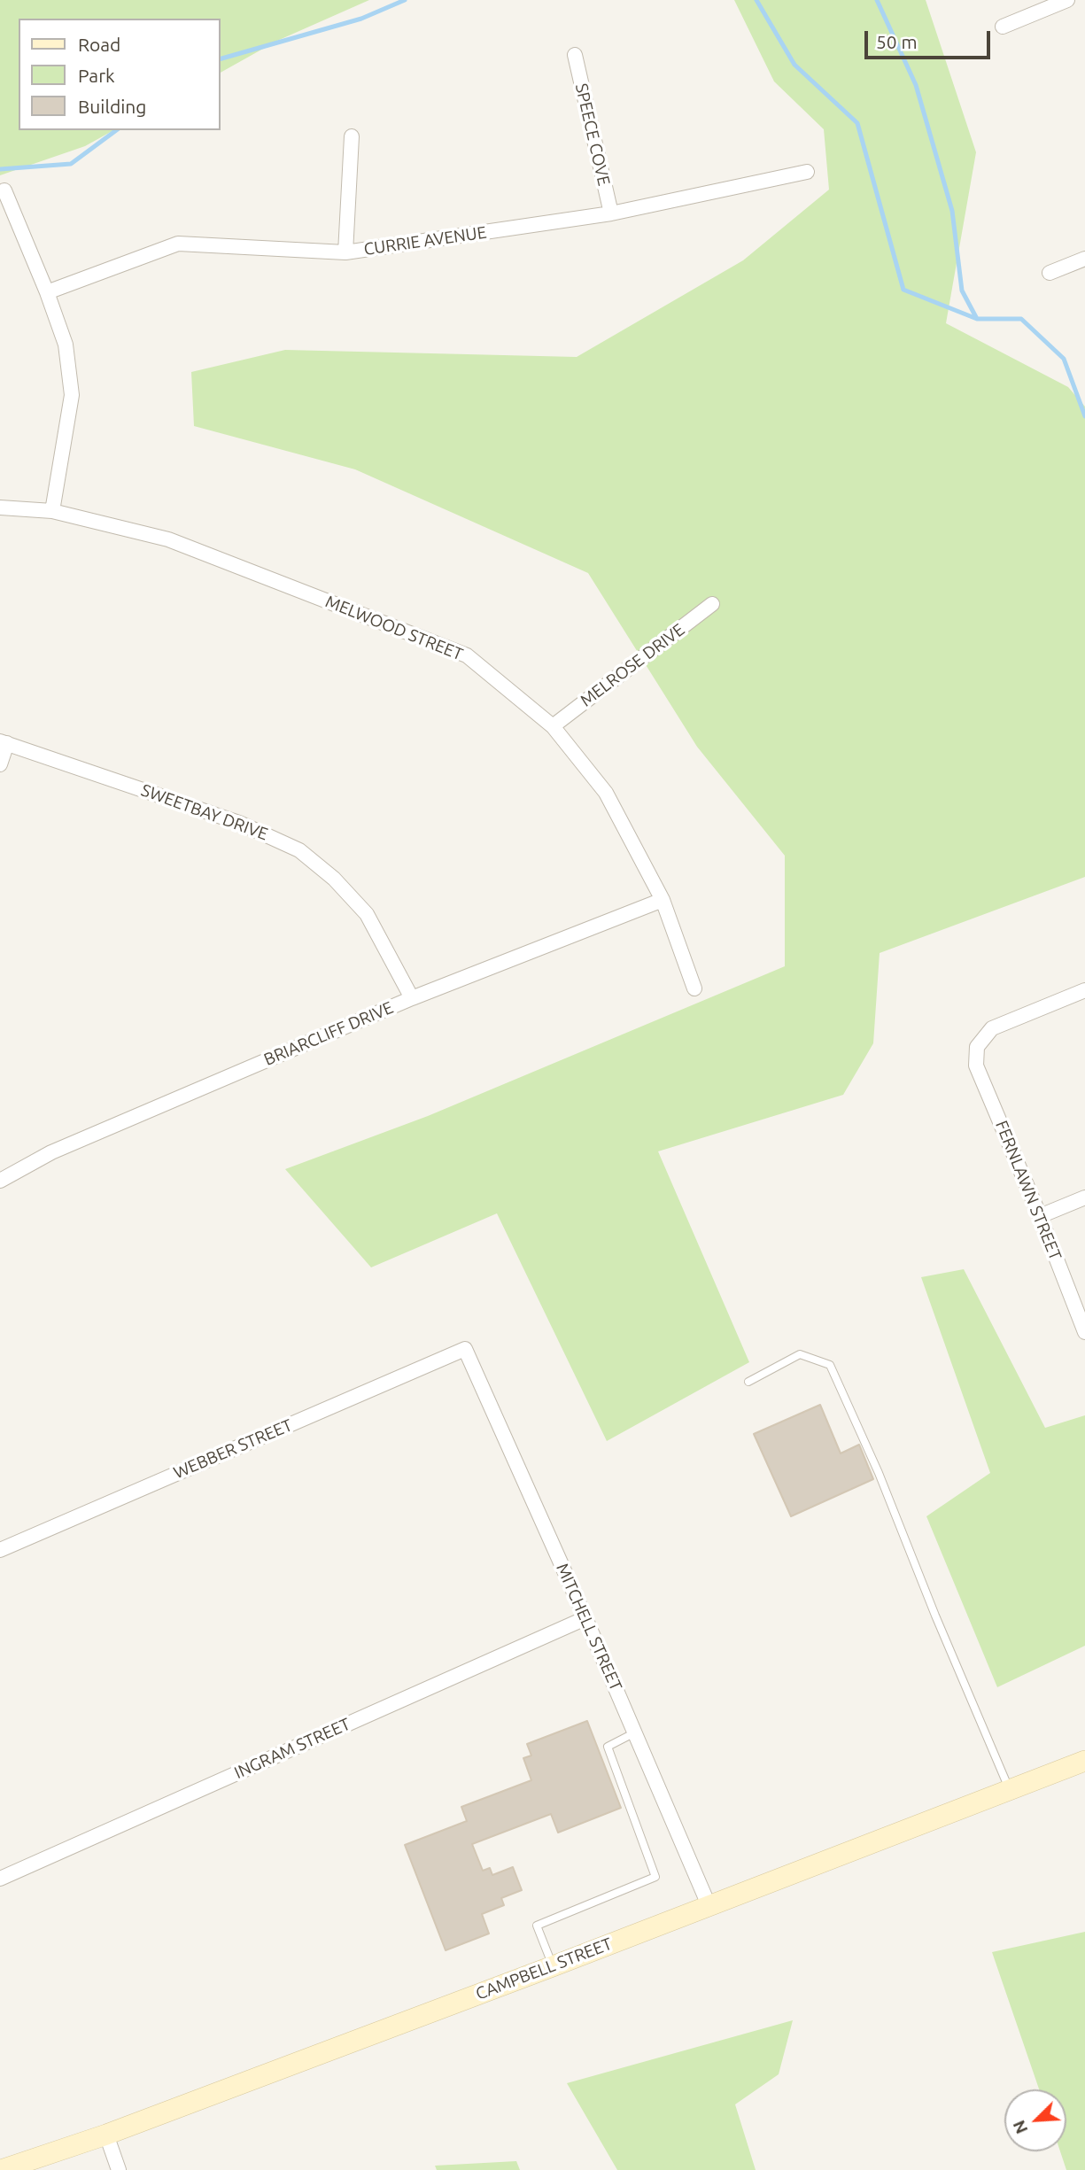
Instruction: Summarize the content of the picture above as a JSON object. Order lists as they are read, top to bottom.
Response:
{
  "streets": {
    "main road": ["CAMPBELL STREET"],
    "street": [
      "SPEECE COVE",
      "CURRIE AVENUE",
      "MELWOOD STREET",
      "MELROSE DRIVE",
      "SWEETBAY DRIVE",
      "BRIARCLIFF DRIVE",
      "FERNLAWN STREET",
      "WEBBER STREET",
      "MITCHELL STREET",
      "INGRAM STREET"
    ]
  },
  "crossings": [
    ["SPEECE COVE", "CURRIE AVENUE"],
    ["MELWOOD STREET", "MELROSE DRIVE"],
    ["MELWOOD STREET", "BRIARCLIFF DRIVE"],
    ["SWEETBAY DRIVE", "BRIARCLIFF DRIVE"],
    ["WEBBER STREET", "MITCHELL STREET"],
    ["MITCHELL STREET", "INGRAM STREET"],
    ["MITCHELL STREET", "CAMPBELL STREET"]
  ],
  "legend": ["Road", "Park", "Building"],
  "scale_bar": "50 m",
  "north": "bottom left"
}
